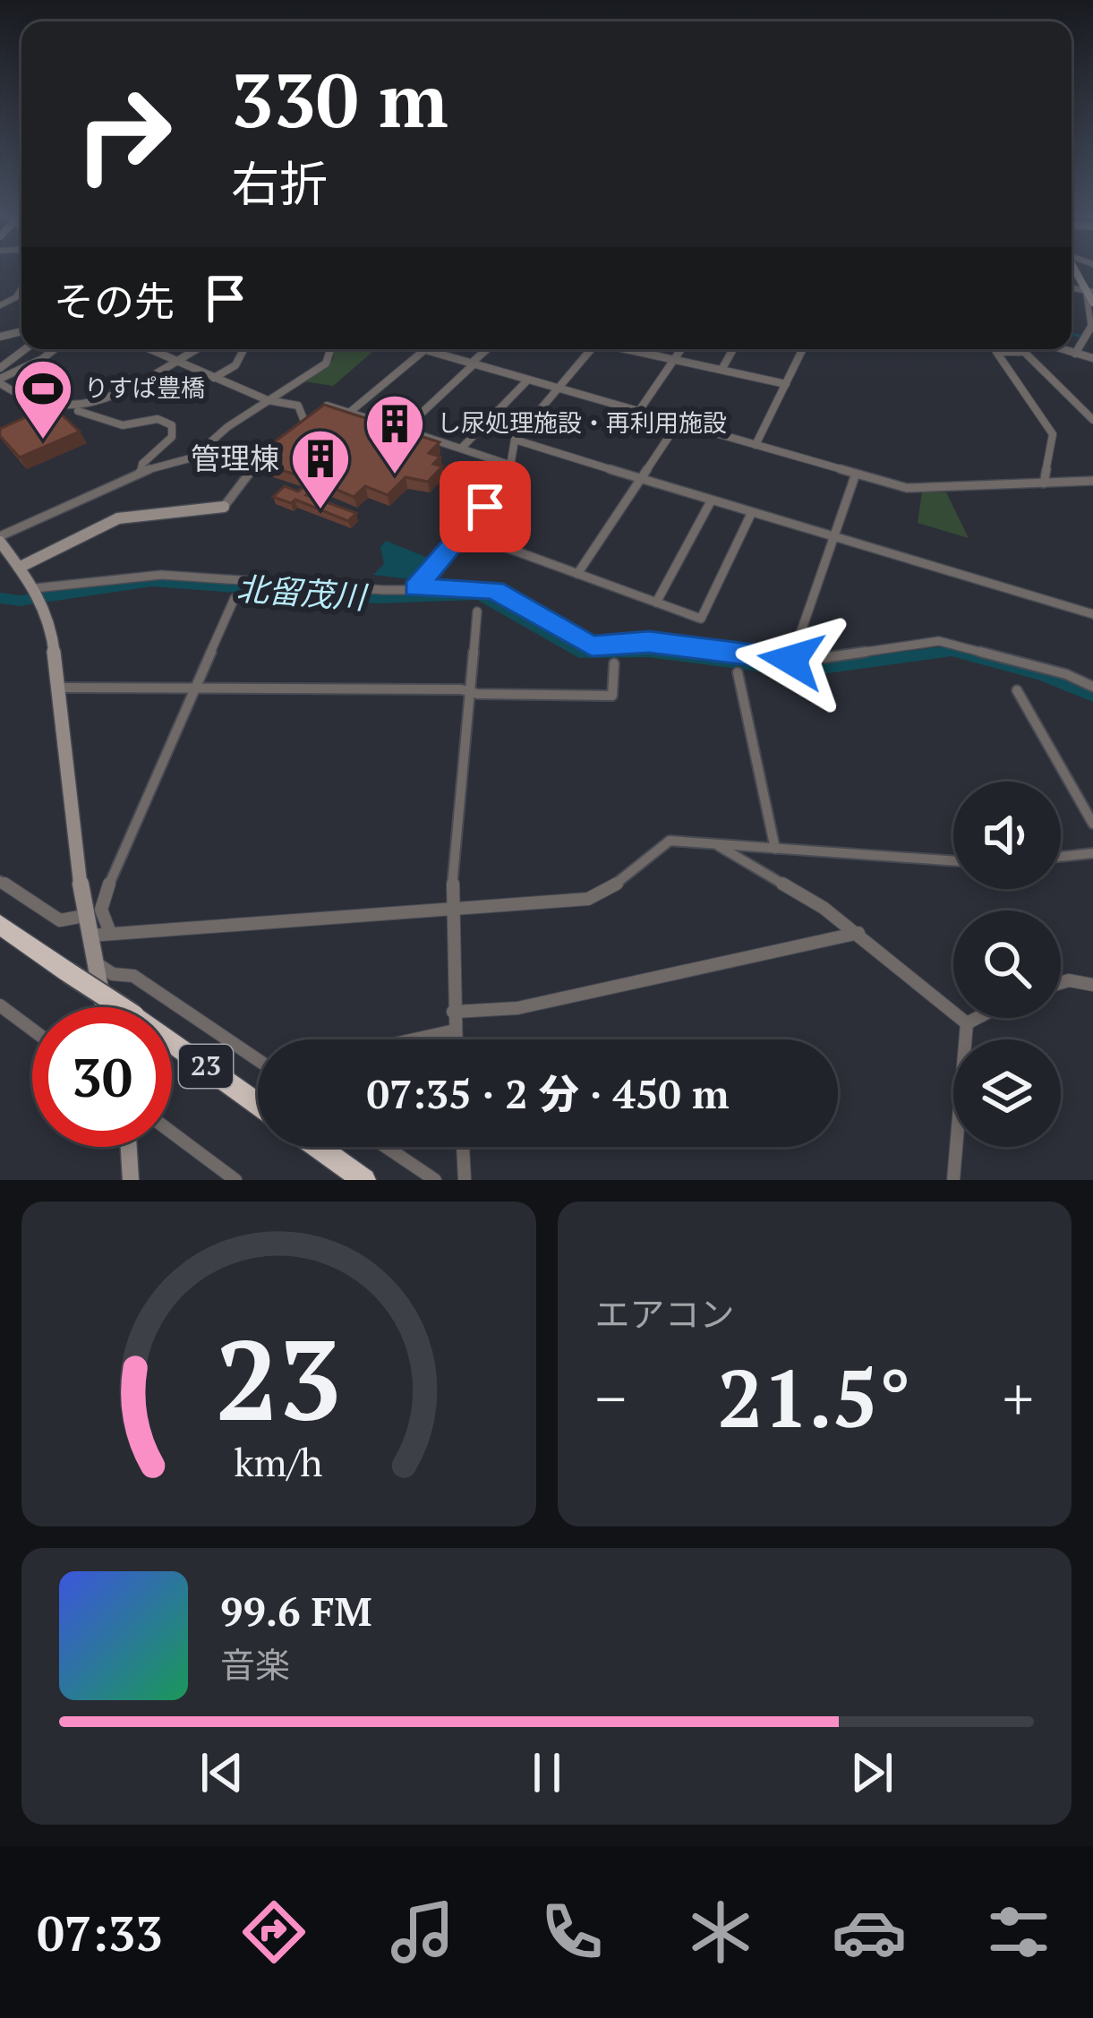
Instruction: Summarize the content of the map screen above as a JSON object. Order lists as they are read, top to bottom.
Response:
{
  "streets": {
    "highway": ["23"]
  },
  "water": ["北留茂川"],
  "places": {
    "sports": ["りすぱ豊橋"],
    "building": ["し尿処理施設・再利用施設", "管理棟"]
  },
  "page": {
    "turn": ["330 m", "右折"],
    "then": "その先",
    "limit": "30",
    "trip": "07:35 · 2 分 · 450 m",
    "tile": "エアコン",
    "heat": ["−", "21.5°", "+"],
    "song": ["99.6 FM", "音楽"],
    "tabs": "07:33",
    "gauge": ["23", "km/h"]
  }
}
